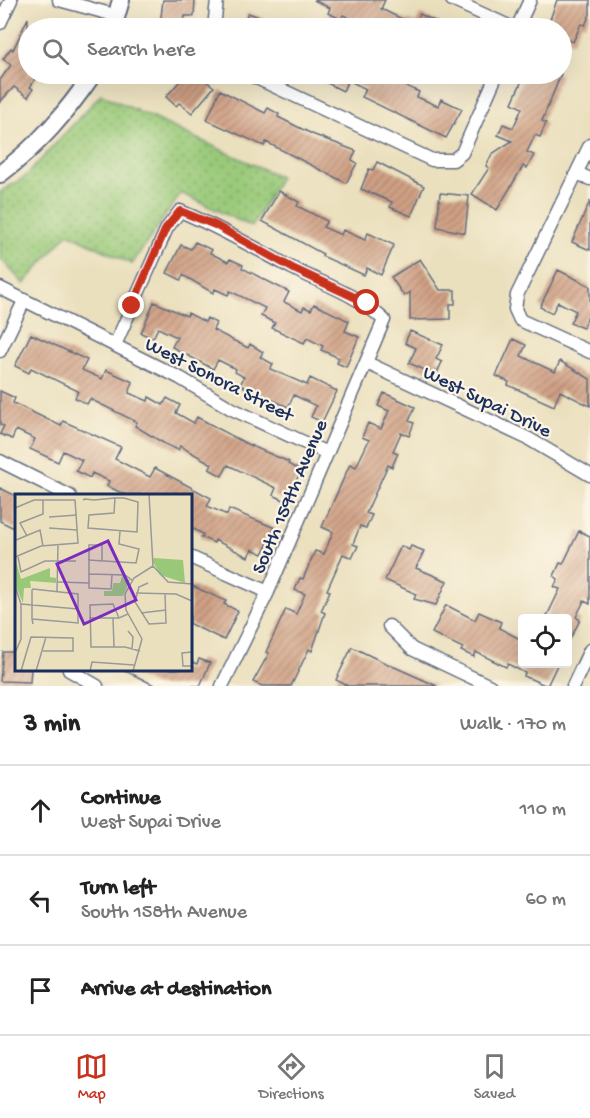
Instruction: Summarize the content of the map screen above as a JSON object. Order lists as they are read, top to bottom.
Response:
{
  "streets": {
    "street": ["West Sonora Street", "West Supai Drive", "South 159th Avenue"]
  },
  "crossings": [
    ["West Sonora Street", "South 159th Avenue"],
    ["West Supai Drive", "South 159th Avenue"]
  ],
  "page": {
    "search": "Search here",
    "heading": ["3 min", "Walk · 170 m"],
    "list": [
      ["Continue", "West Supai Drive", "110 m"],
      ["Turn left", "South 158th Avenue", "60 m"],
      "Arrive at destination"
    ],
    "nav": ["Map", "Directions", "Saved"]
  }
}
